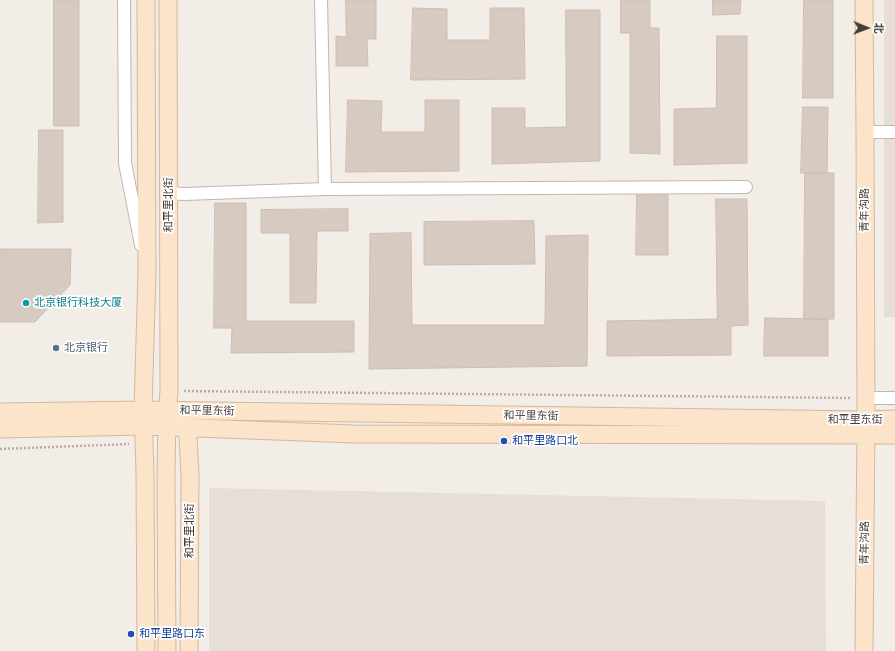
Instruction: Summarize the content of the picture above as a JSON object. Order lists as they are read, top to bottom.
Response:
{
  "streets": {
    "street": ["和平里北街", "青年沟路", "和平里东街"]
  },
  "crossings": [
    ["和平里北街", "和平里东街"],
    ["青年沟路", "和平里东街"]
  ],
  "places": [
    "北京银行科技大厦",
    "北京银行",
    "和平里路口北",
    "和平里路口东"
  ],
  "north": "right"
}
